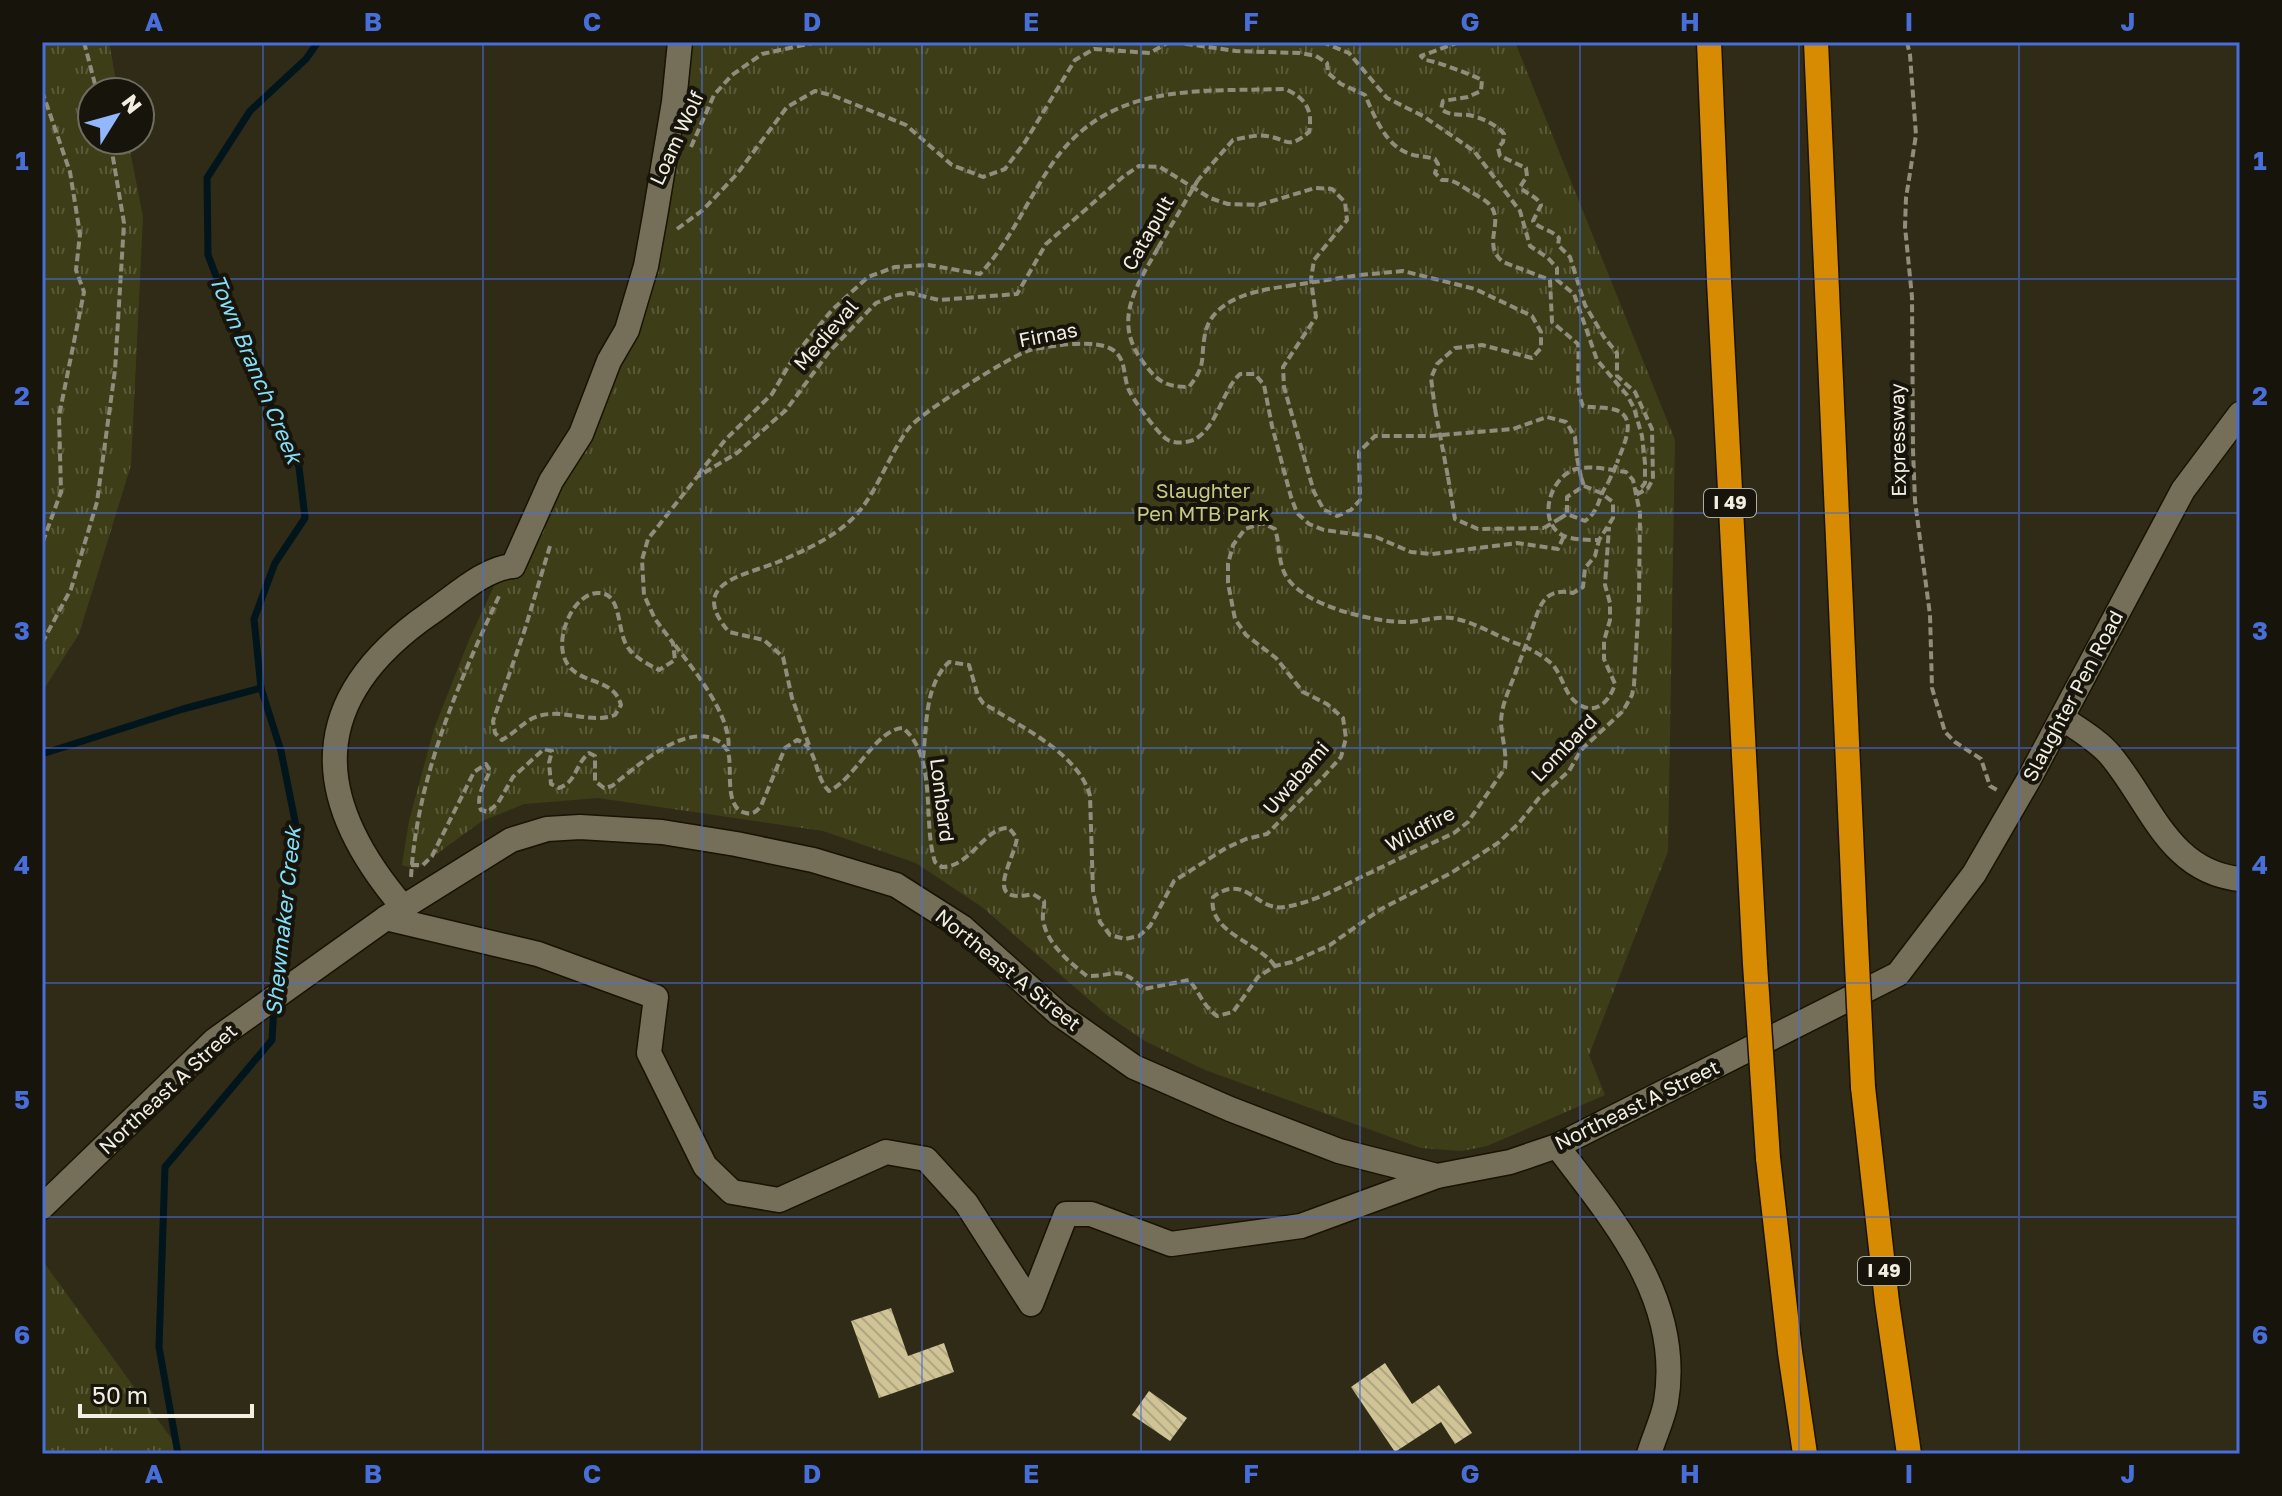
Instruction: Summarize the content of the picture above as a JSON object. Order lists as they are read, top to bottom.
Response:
{
  "streets": {
    "highway": ["I 49"],
    "street": ["Slaughter Pen Road", "Northeast A Street"],
    "path": [
      "Loam Wolf",
      "Catapult",
      "Medieval",
      "Firnas",
      "Expressway",
      "Lombard",
      "Uwabami",
      "Wildfire"
    ]
  },
  "crossings": [
    ["Catapult", "Medieval"],
    ["Firnas", "Lombard"],
    ["Expressway", "Slaughter Pen Road"],
    ["Slaughter Pen Road", "Northeast A Street"],
    ["Lombard", "Uwabami"],
    ["Lombard", "Wildfire"],
    ["Uwabami", "Wildfire"]
  ],
  "water": ["Town Branch Creek", "Shewmaker Creek"],
  "parks": ["Slaughter Pen MTB Park"],
  "scale_bar": "50 m",
  "north": "top right",
  "grid": {
    "columns": [
      "A",
      "B",
      "C",
      "D",
      "E",
      "F",
      "G",
      "H",
      "I",
      "J"
    ],
    "rows": [
      "1",
      "2",
      "3",
      "4",
      "5",
      "6"
    ]
  }
}
